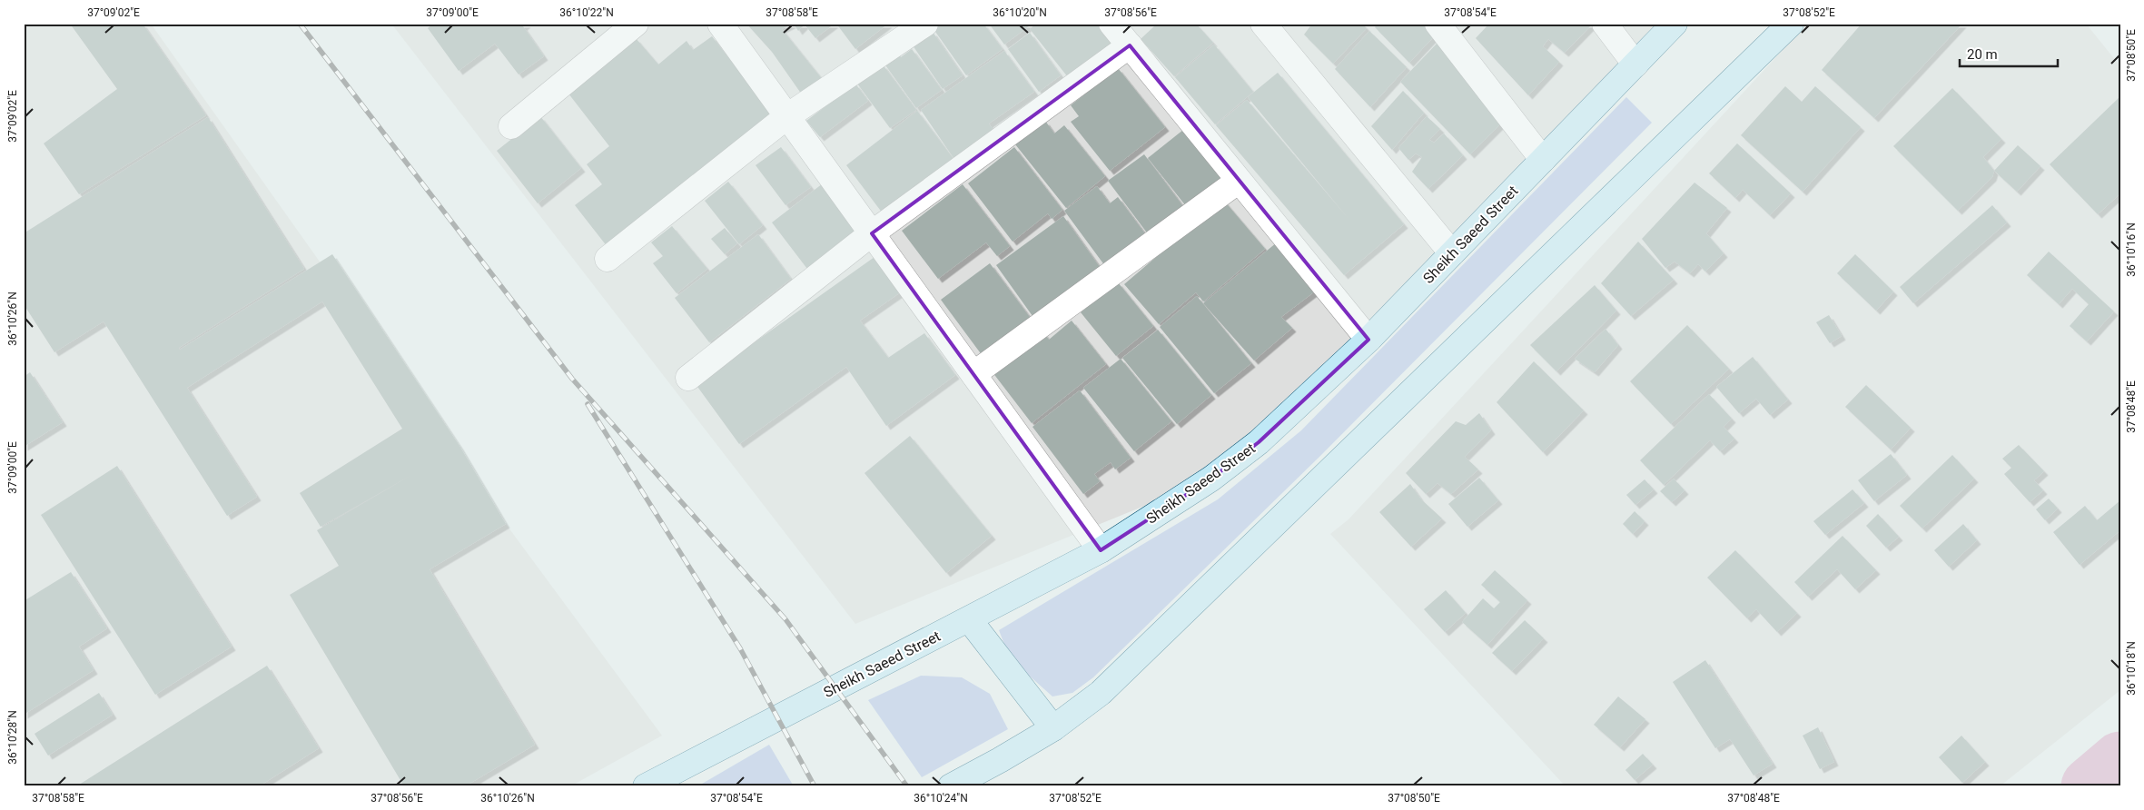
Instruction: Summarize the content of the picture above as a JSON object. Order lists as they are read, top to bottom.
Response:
{
  "streets": {
    "main road": ["Sheikh Saeed Street"]
  },
  "scale_bar": "20 m",
  "coordinates": [
    "37°09'02\"E",
    "37°09'00\"E",
    "36°10'22\"N",
    "37°08'58\"E",
    "36°10'20\"N",
    "37°08'56\"E",
    "37°08'54\"E",
    "37°08'52\"E",
    "37°08'50\"E",
    "36°10'16\"N",
    "36°10'26\"N",
    "37°08'48\"E",
    "36°10'18\"N",
    "36°10'28\"N",
    "36°10'24\"N"
  ]
}
